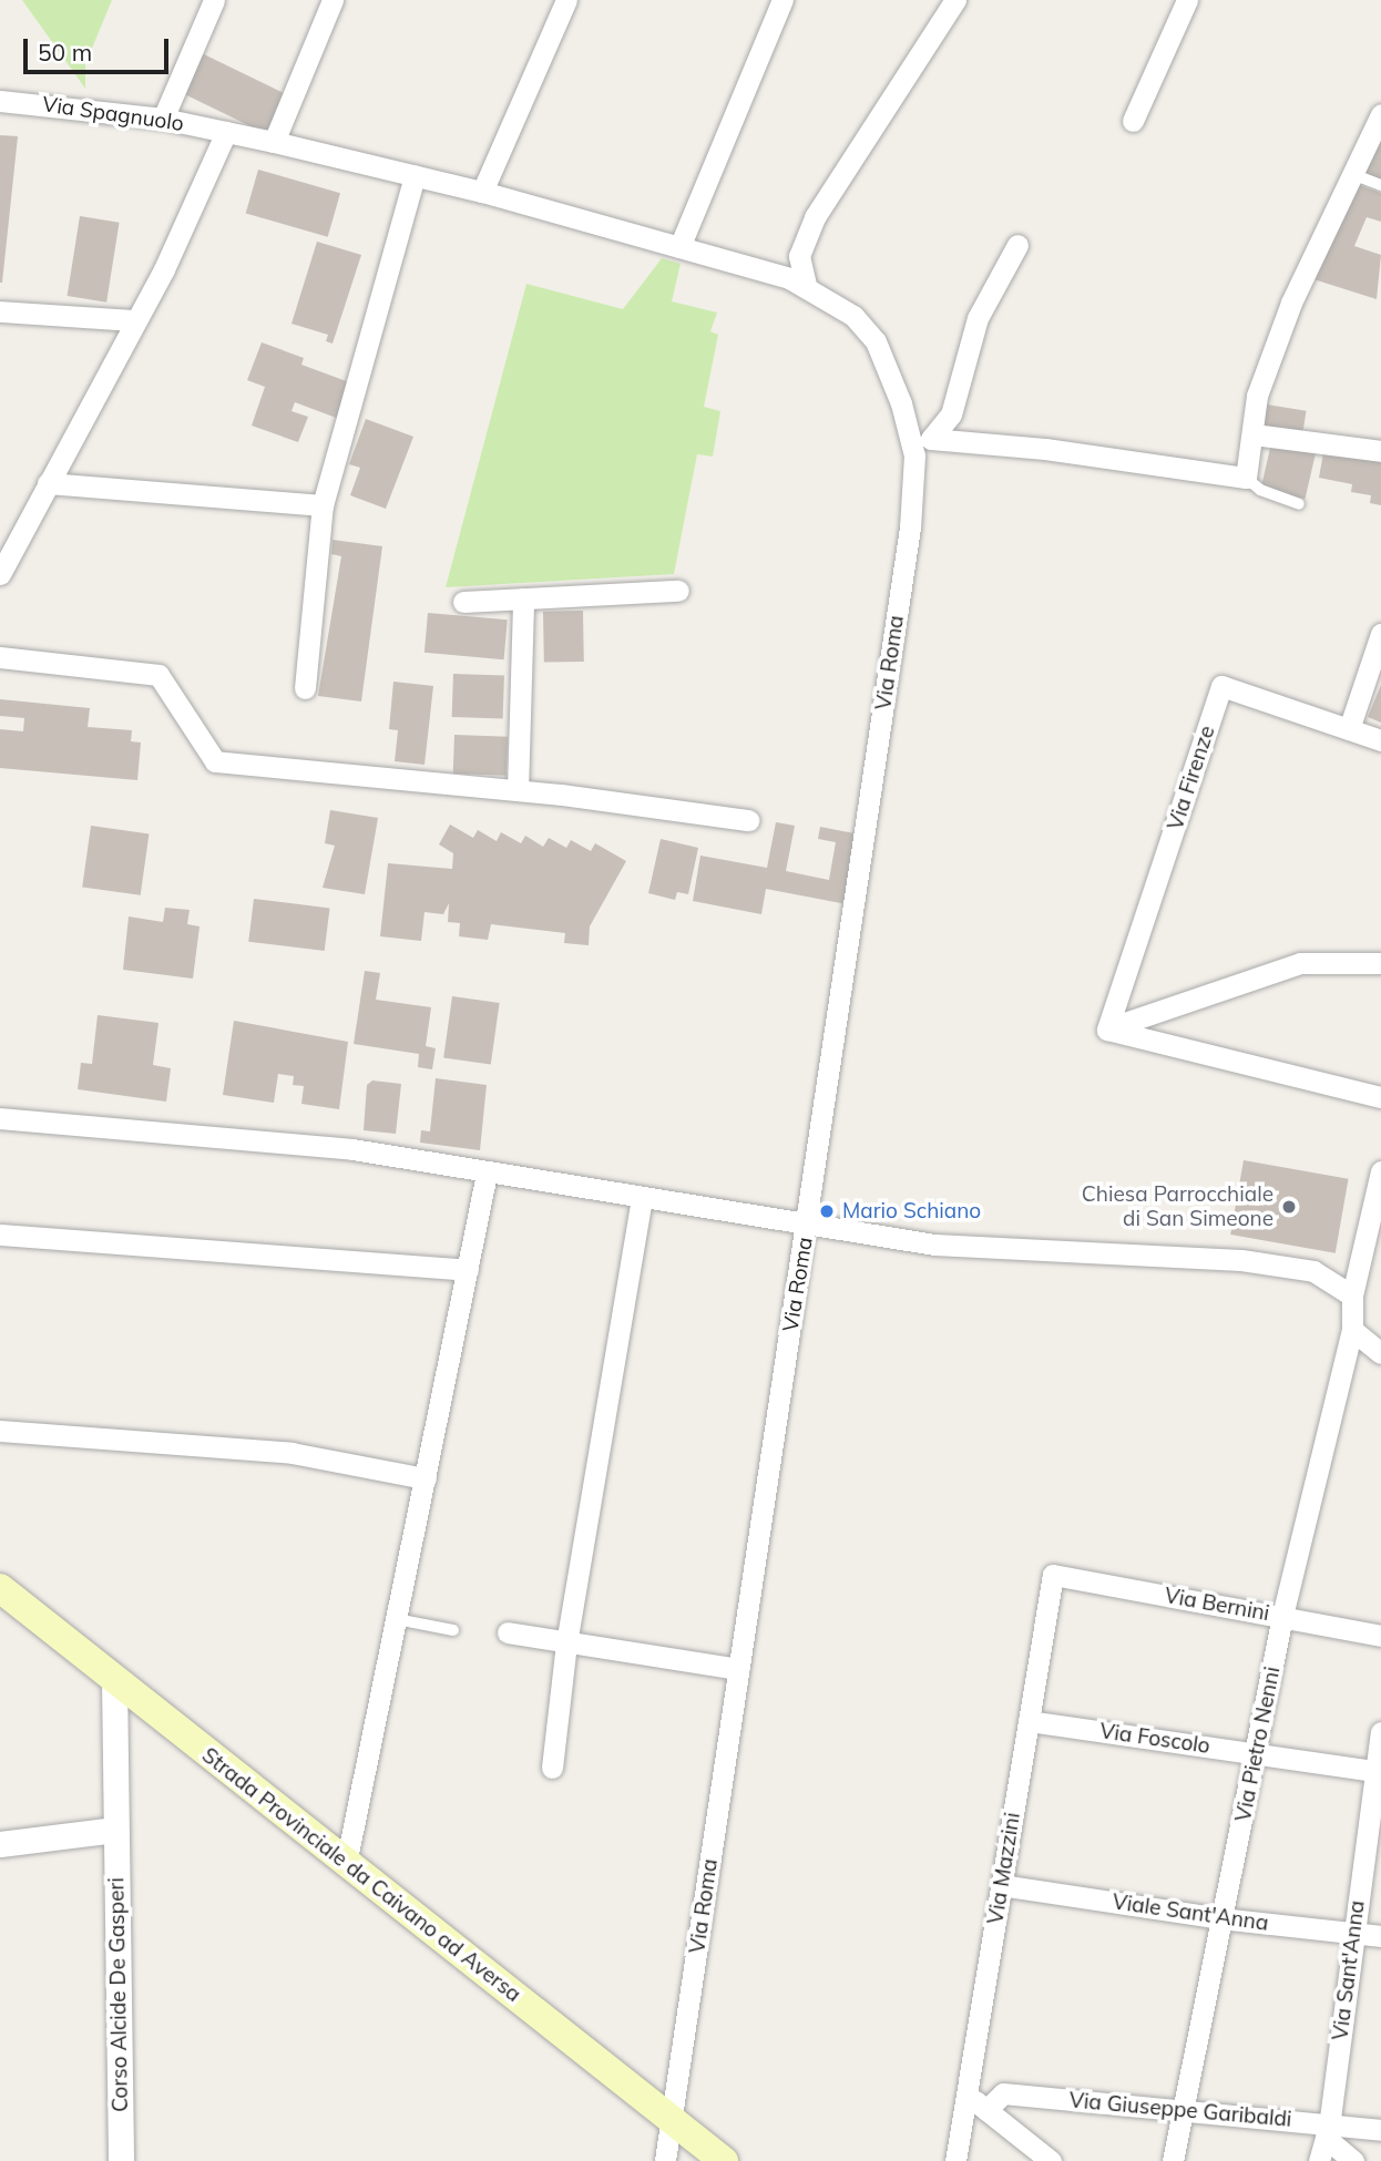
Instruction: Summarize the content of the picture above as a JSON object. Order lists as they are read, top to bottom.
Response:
{
  "streets": {
    "main road": ["Strada Provinciale da Caivano ad Aversa"],
    "street": [
      "Via Spagnuolo",
      "Via Roma",
      "Via Firenze",
      "Via Bernini",
      "Via Foscolo",
      "Via Pietro Nenni",
      "Via Mazzini",
      "Viale Sant'Anna",
      "Via Sant'Anna",
      "Corso Alcide De Gasperi",
      "Via Giuseppe Garibaldi"
    ]
  },
  "crossings": [
    ["Via Spagnuolo", "Via Roma"],
    ["Via Roma", "Strada Provinciale da Caivano ad Aversa"],
    ["Via Bernini", "Via Pietro Nenni"],
    ["Via Bernini", "Via Mazzini"],
    ["Via Foscolo", "Via Pietro Nenni"],
    ["Via Foscolo", "Via Mazzini"],
    ["Via Foscolo", "Via Sant'Anna"],
    ["Via Pietro Nenni", "Viale Sant'Anna"],
    ["Via Pietro Nenni", "Via Giuseppe Garibaldi"],
    ["Via Mazzini", "Viale Sant'Anna"],
    ["Strada Provinciale da Caivano ad Aversa", "Corso Alcide De Gasperi"],
    ["Viale Sant'Anna", "Via Sant'Anna"],
    ["Via Sant'Anna", "Via Giuseppe Garibaldi"]
  ],
  "places": ["Chiesa Parrocchiale di San Simeone", "Mario Schiano"],
  "scale_bar": "50 m"
}
